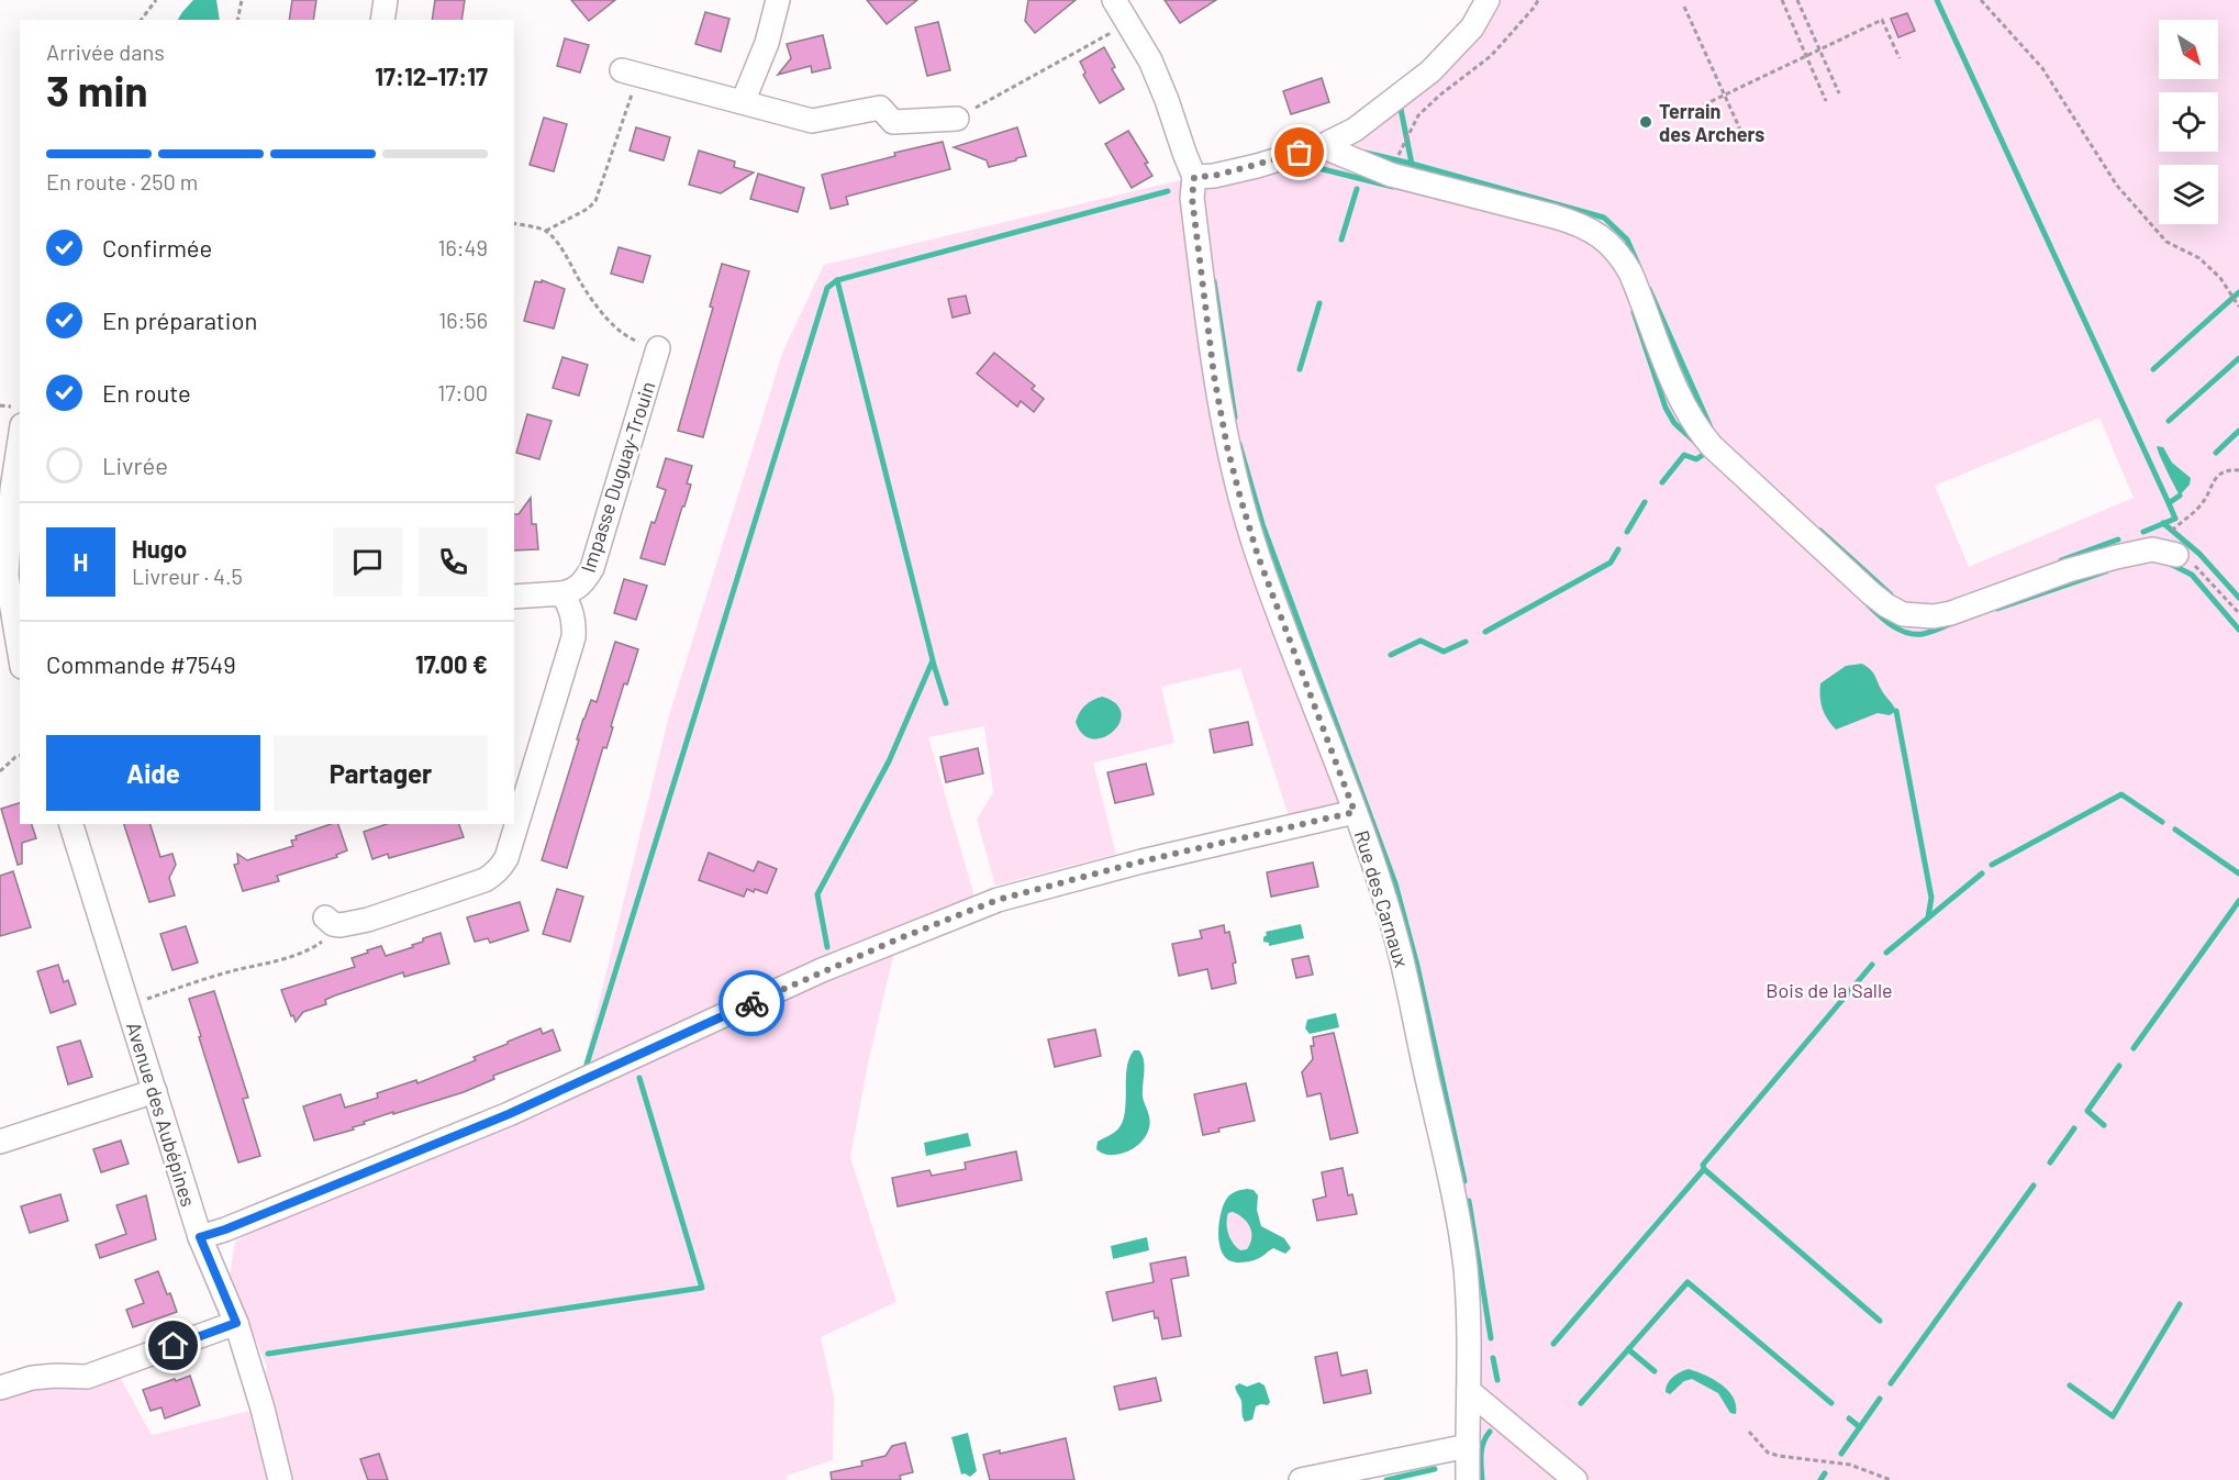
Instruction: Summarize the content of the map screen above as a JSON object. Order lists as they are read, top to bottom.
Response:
{
  "streets": {
    "street": ["Impasse Duguay-Trouin", "Rue des Carnaux", "Avenue des Aubépines"]
  },
  "parks": ["Bois de la Salle"],
  "places": ["Terrain des Archers"],
  "north": "bottom right",
  "page": {
    "heading": ["3 min", "Arrivée dans", "17:12–17:17"],
    "panel": [
      "Hugo",
      "Livreur · 4.5",
      "Commande #7549",
      "17.00 €"
    ],
    "bar": "En route · 250 m",
    "list": [
      ["Confirmée", "16:49"],
      ["En préparation", "16:56"],
      ["En route", "17:00"],
      "Livrée"
    ],
    "round": "H",
    "buttons": ["Aide", "Partager"]
  }
}
